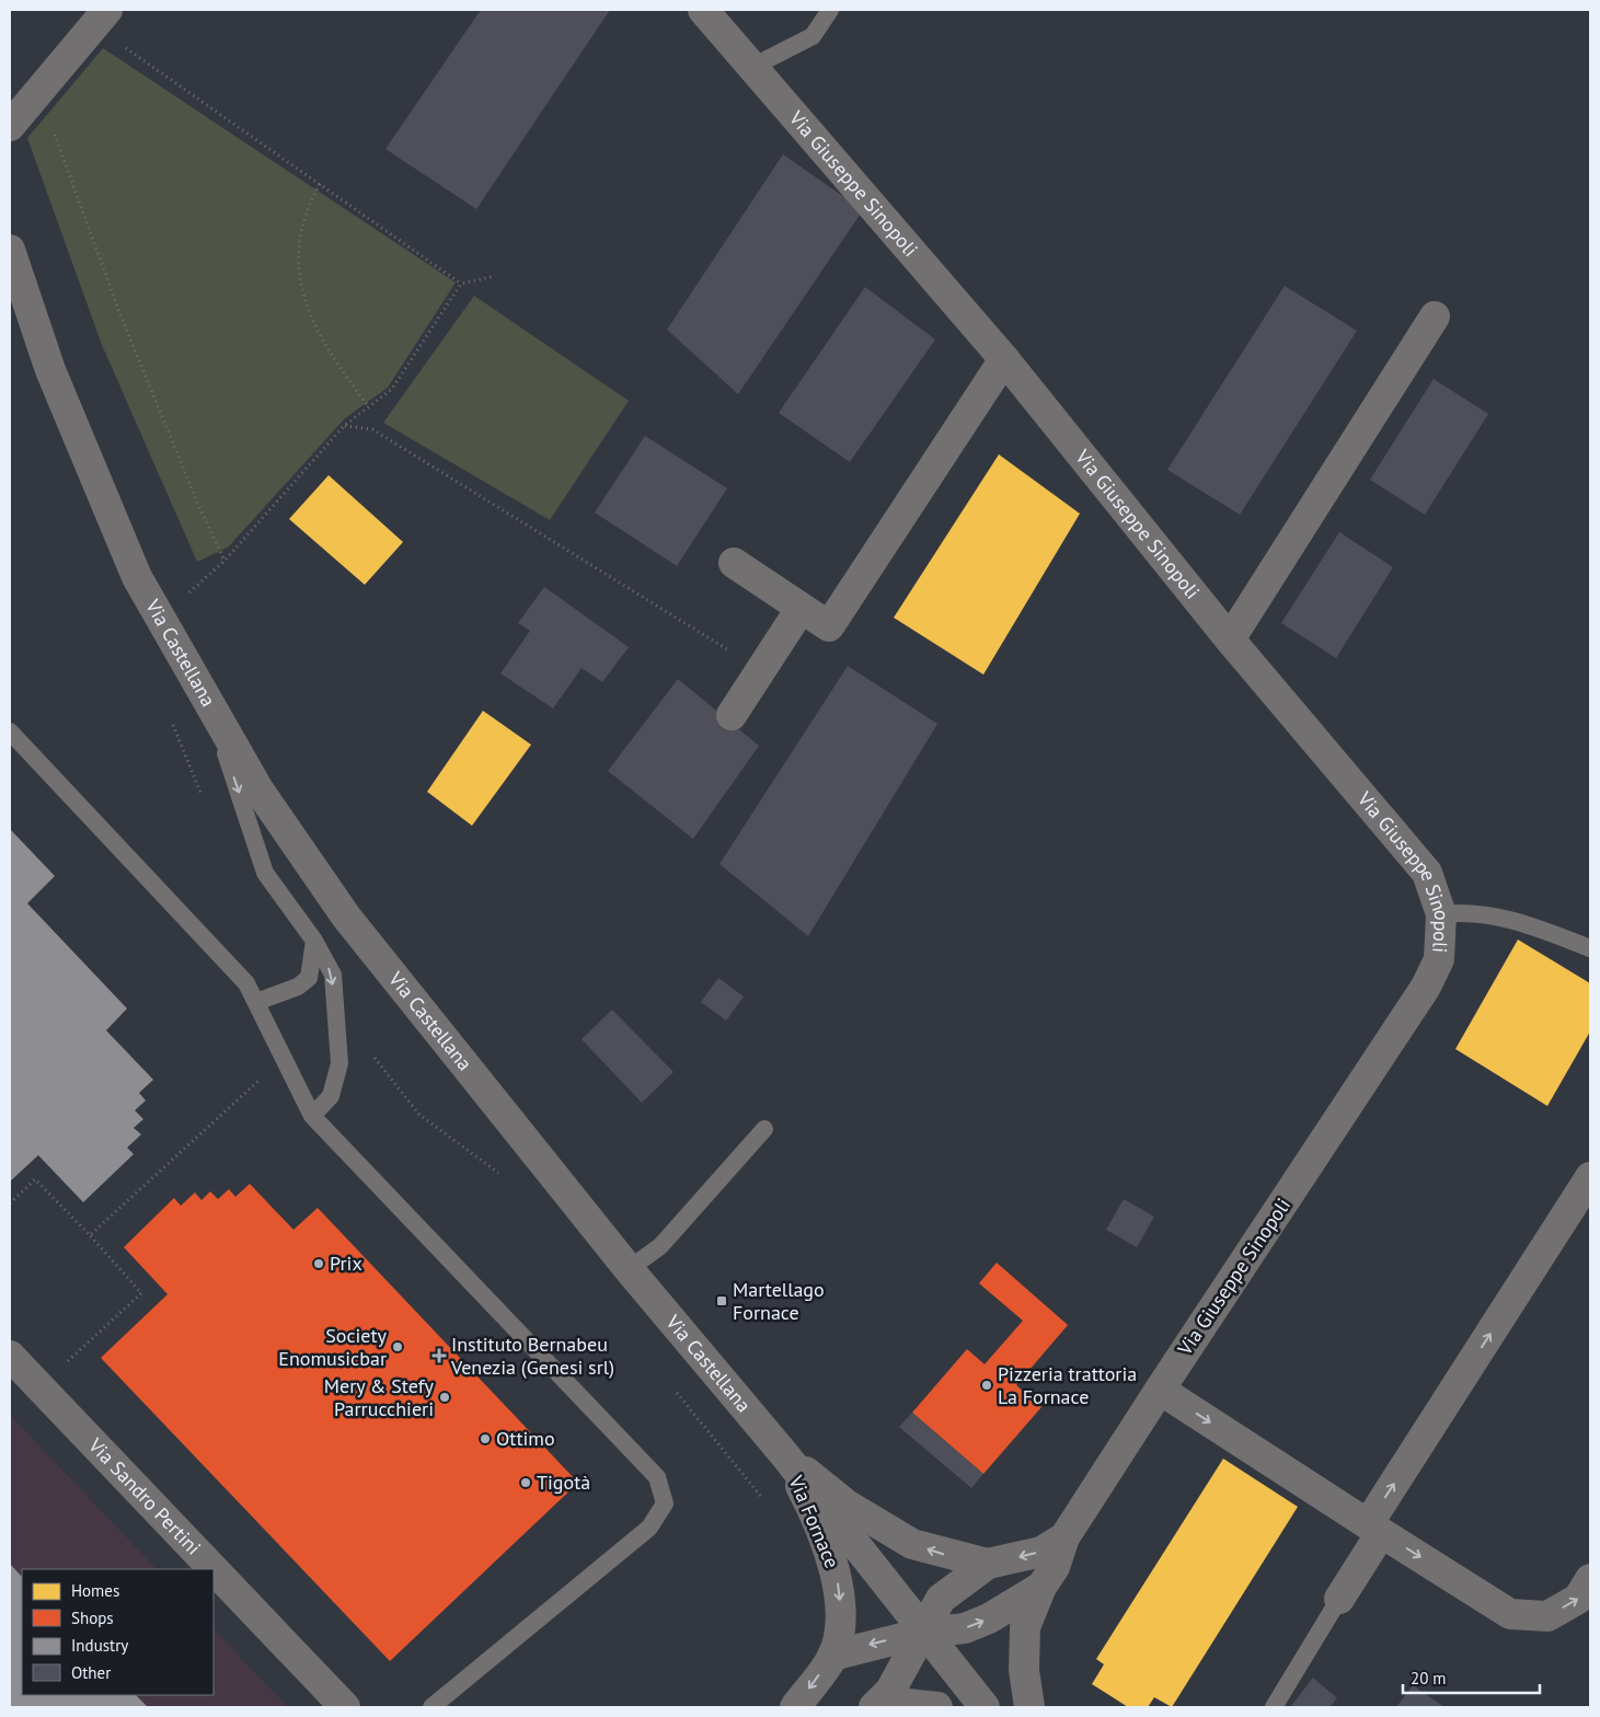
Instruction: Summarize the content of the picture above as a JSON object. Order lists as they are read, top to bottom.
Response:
{
  "streets": {
    "street": [
      "Via Giuseppe Sinopoli",
      "Via Castellana",
      "Via Sandro Pertini",
      "Via Fornace"
    ]
  },
  "crossings": [
    ["Via Giuseppe Sinopoli", "Via Castellana"],
    ["Via Giuseppe Sinopoli", "Via Fornace"],
    ["Via Castellana", "Via Fornace"]
  ],
  "one_way": ["Via Fornace"],
  "places": {
    "other": [
      "Prix",
      "Society Enomusicbar",
      "Pizzeria trattoria La Fornace",
      "Mery & Stefy Parrucchieri",
      "Ottimo",
      "Tigotà"
    ],
    "transit": ["Martellago Fornace"],
    "health": ["Instituto Bernabeu Venezia (Genesi srl)"]
  },
  "legend": [
    "Homes",
    "Shops",
    "Industry",
    "Other"
  ],
  "scale_bar": "20 m"
}
